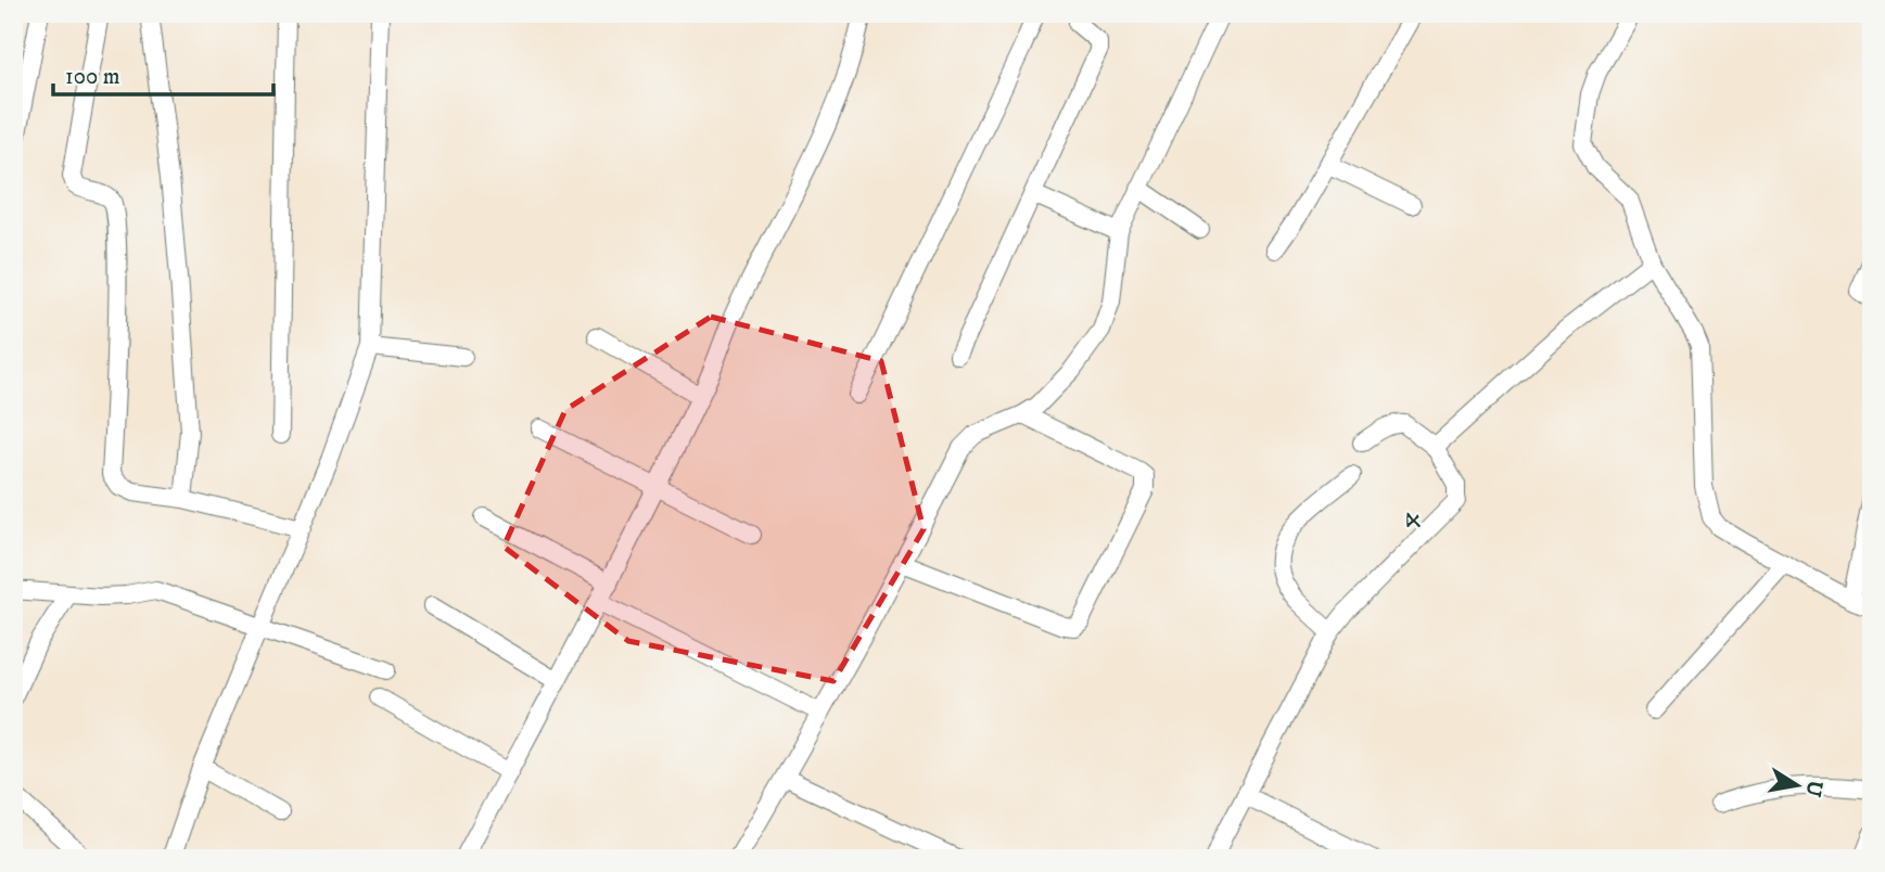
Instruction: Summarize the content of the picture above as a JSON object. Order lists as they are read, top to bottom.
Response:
{
  "streets": {
    "street": ["4"]
  },
  "scale_bar": "100 m",
  "north": "right"
}
